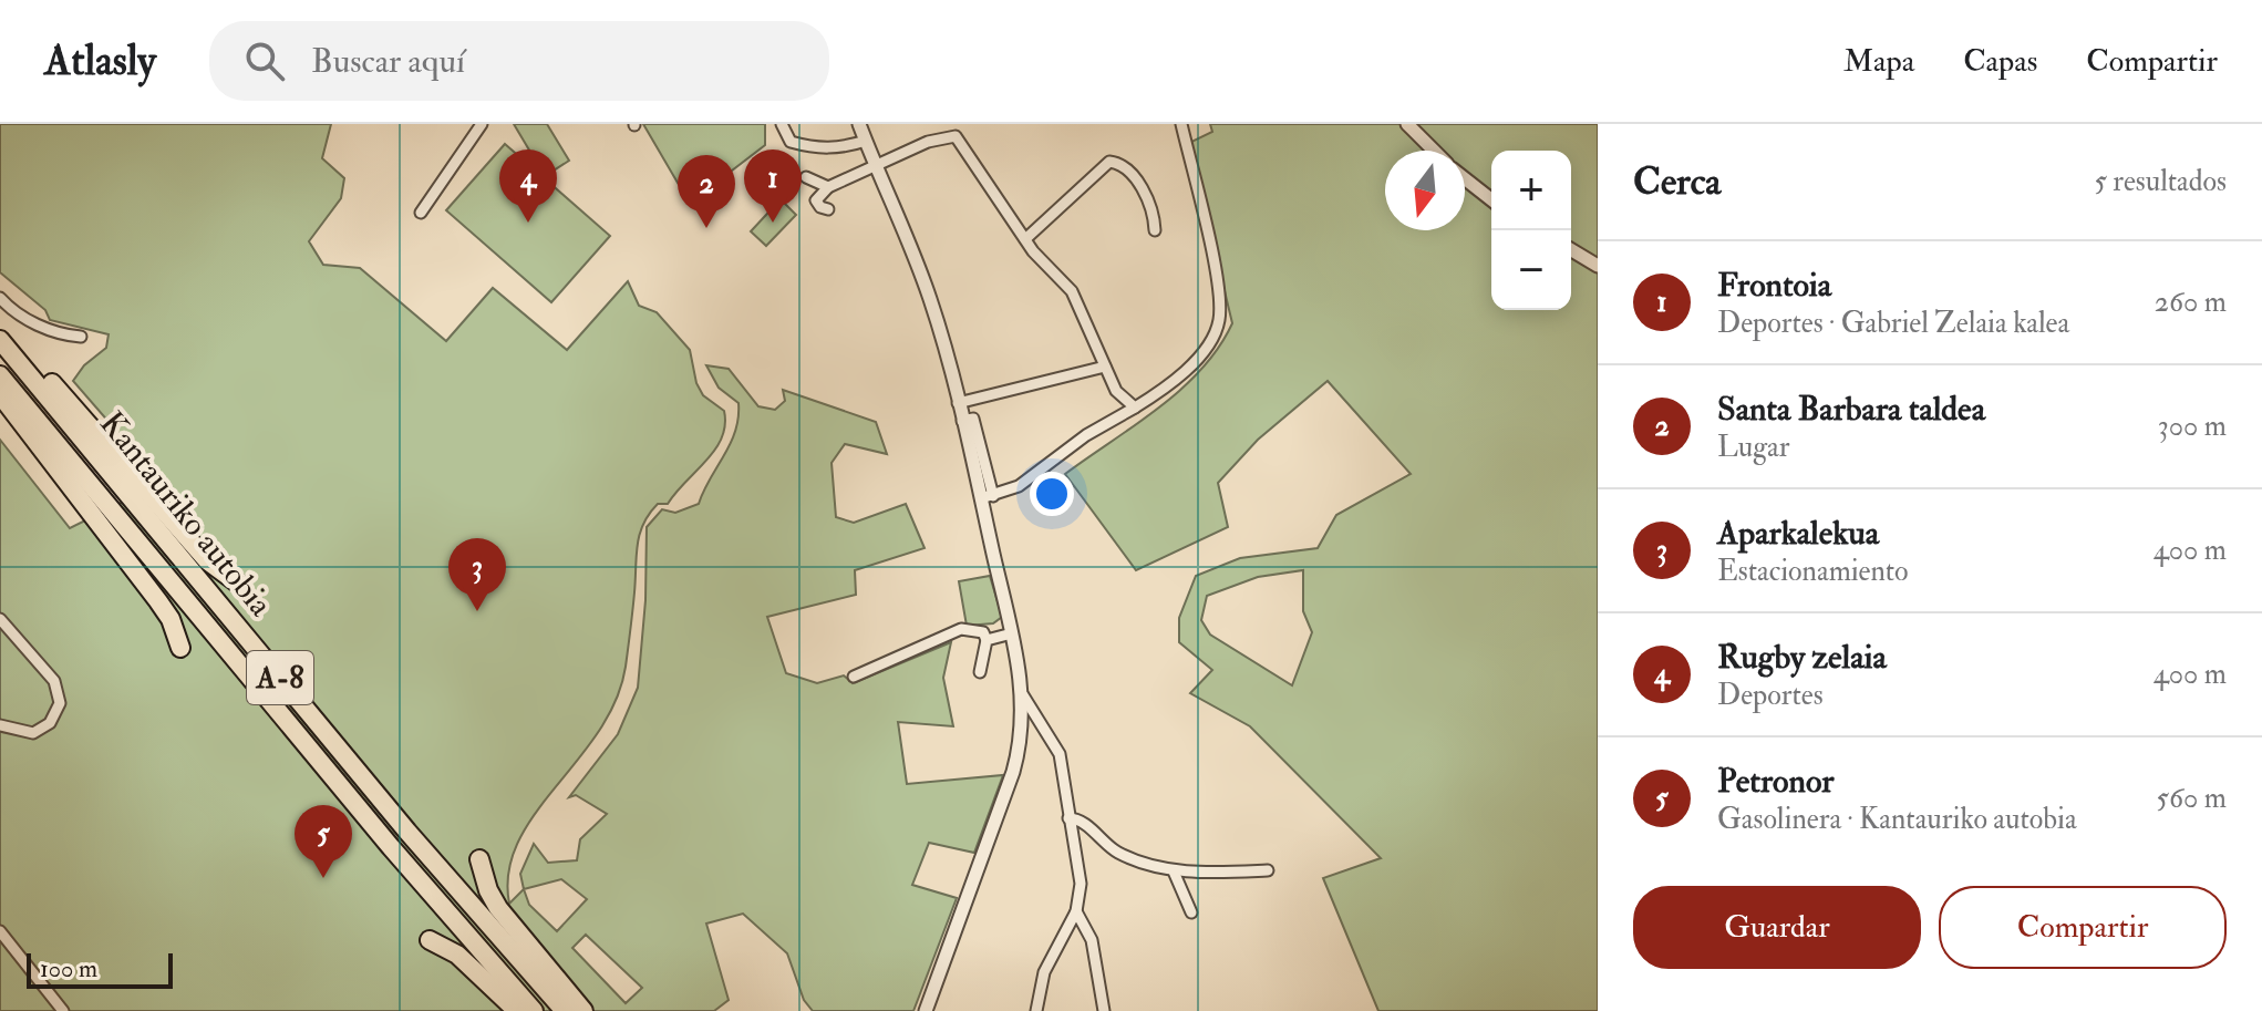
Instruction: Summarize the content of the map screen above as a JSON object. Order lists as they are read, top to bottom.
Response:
{
  "streets": {
    "highway": ["Kantauriko autobia", "A-8"]
  },
  "scale_bar": "100 m",
  "north": "bottom",
  "page": {
    "header": "Atlasly",
    "search": "Buscar aquí",
    "nav": ["Mapa", "Capas", "Compartir"],
    "heading": ["Cerca", "5 resultados"],
    "pins": [
      "1",
      "4",
      "2",
      "3",
      "5"
    ],
    "map_buttons": ["+", "−"],
    "list": [
      {
        "mark": "1",
        "name": "Frontoia",
        "note": "Deportes · Gabriel Zelaia kalea",
        "value": "260 m"
      },
      {
        "mark": "2",
        "name": "Santa Barbara taldea",
        "note": "Lugar",
        "value": "300 m"
      },
      {
        "mark": "3",
        "name": "Aparkalekua",
        "note": "Estacionamiento",
        "value": "400 m"
      },
      {
        "mark": "4",
        "name": "Rugby zelaia",
        "note": "Deportes",
        "value": "400 m"
      },
      {
        "mark": "5",
        "name": "Petronor",
        "note": "Gasolinera · Kantauriko autobia",
        "value": "560 m"
      }
    ],
    "buttons": ["Guardar", "Compartir"],
    "scale": "100 m"
  }
}
